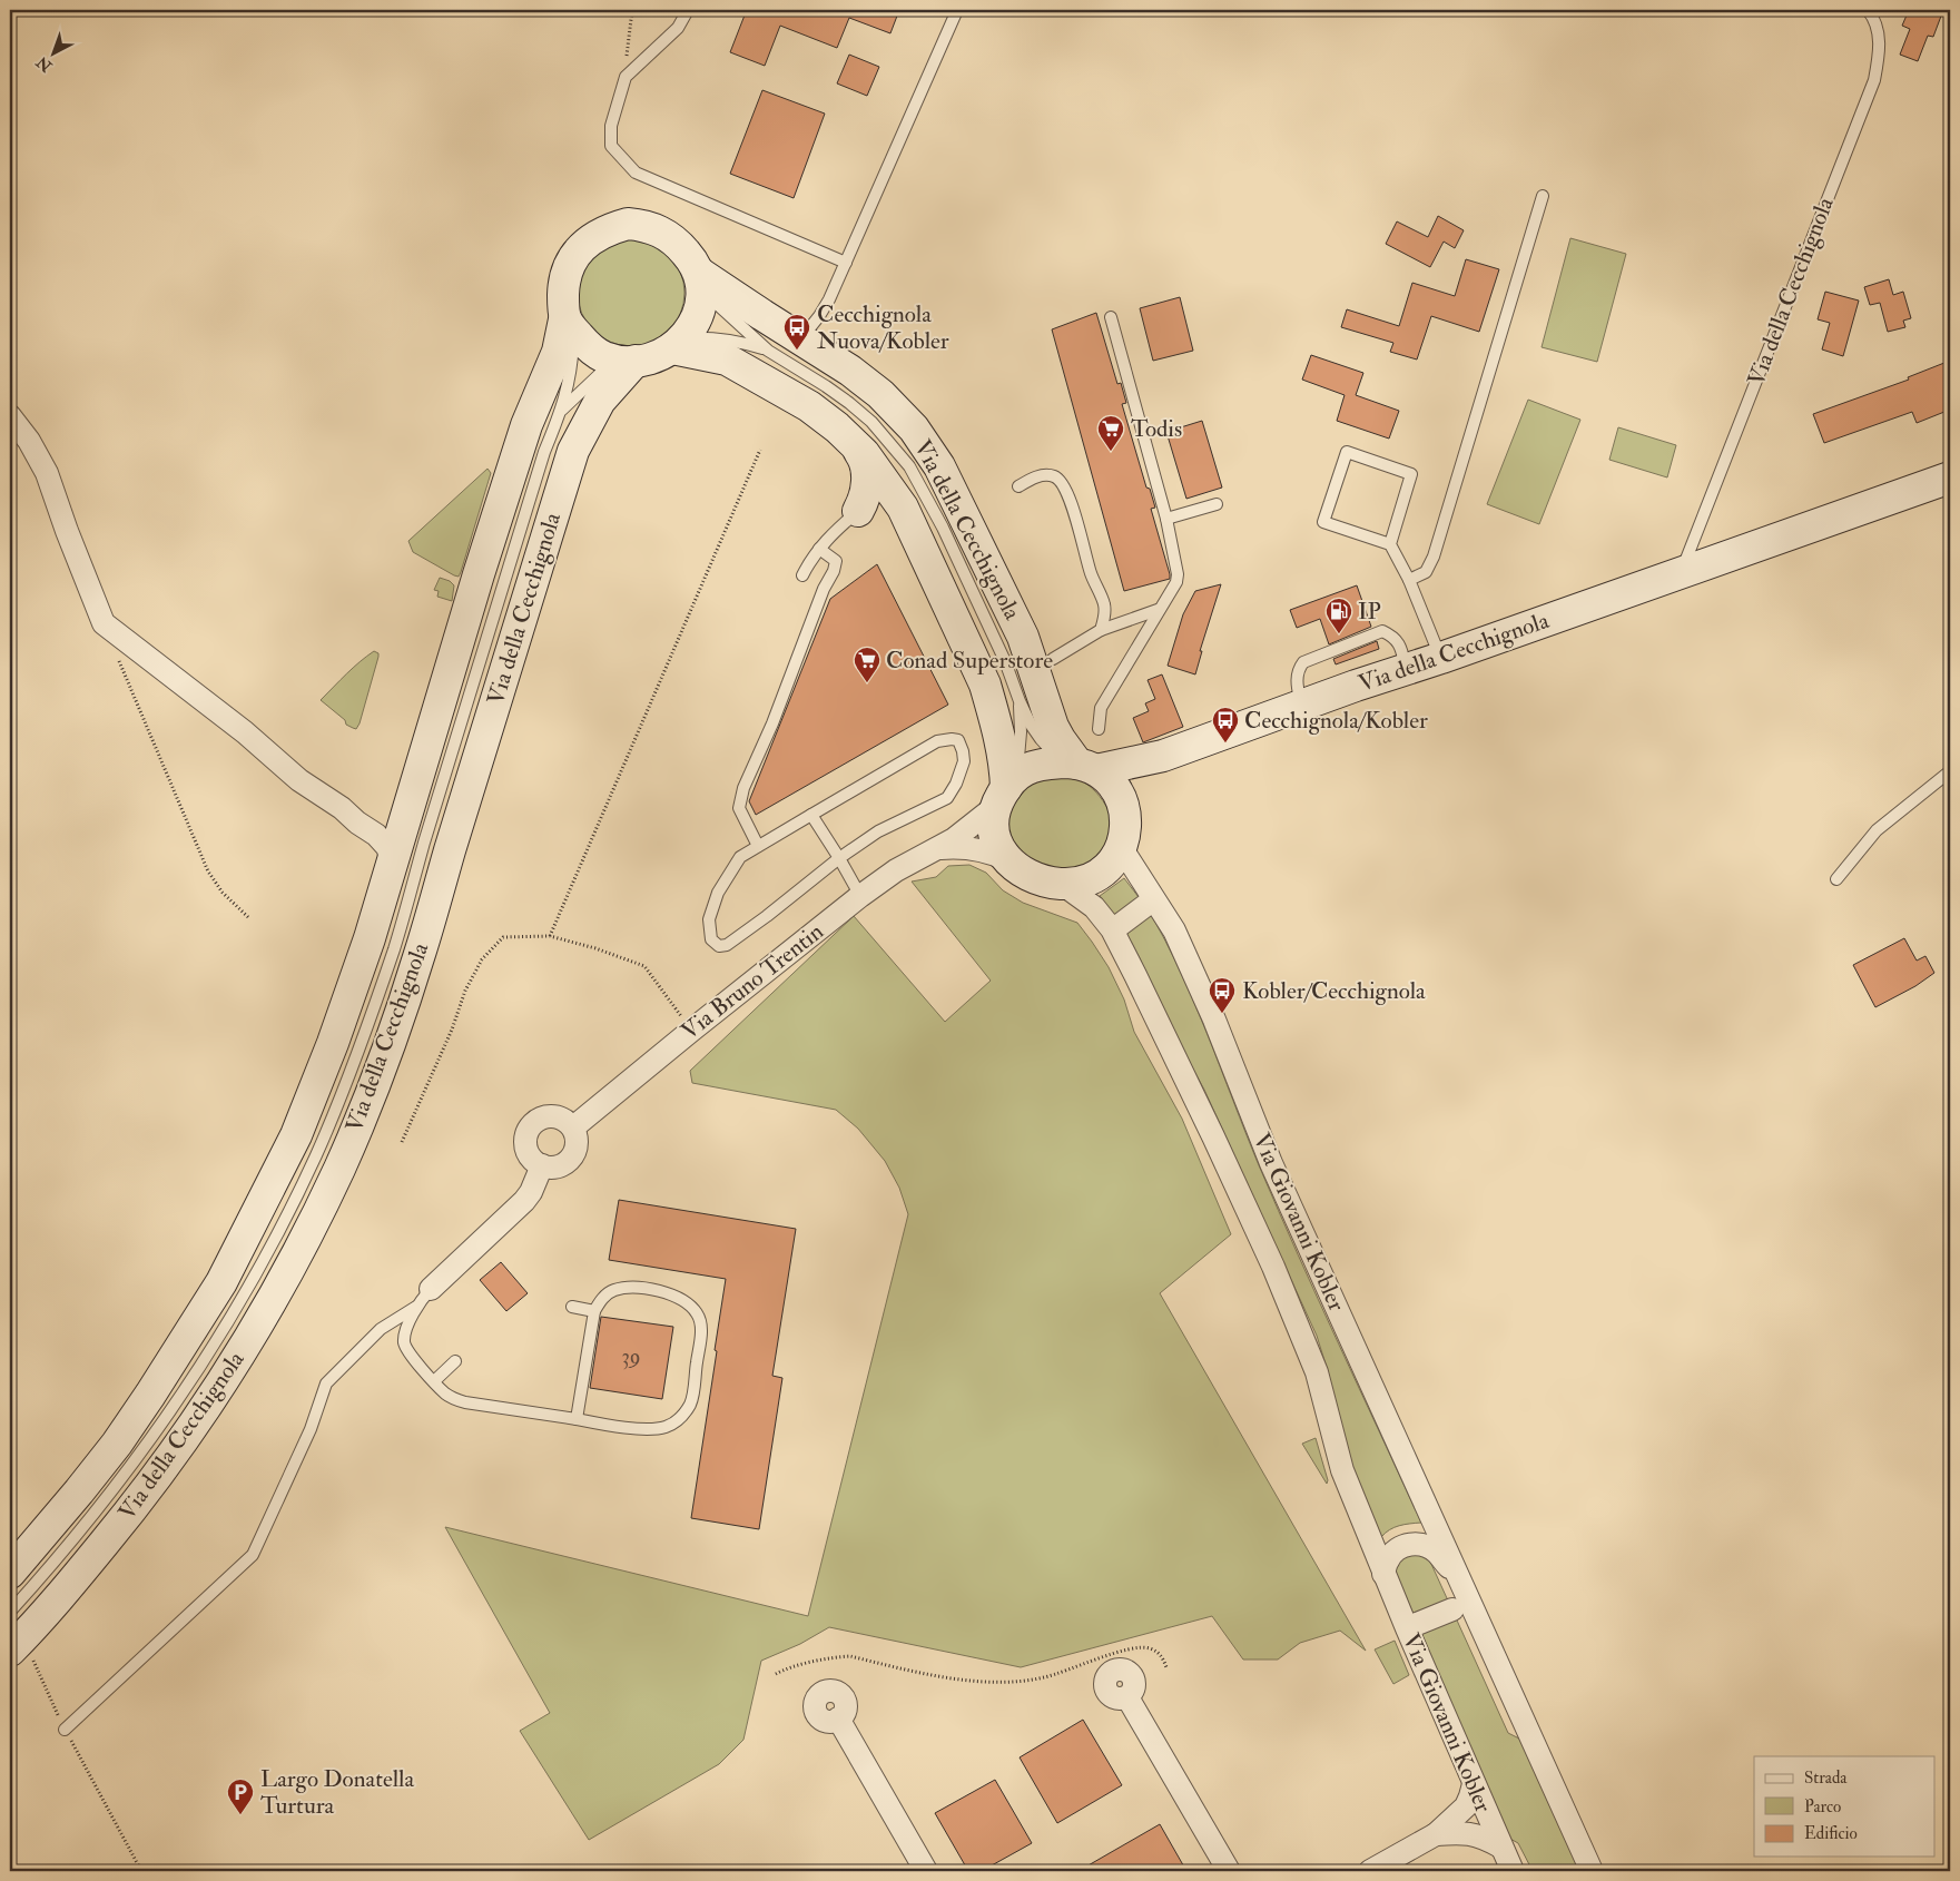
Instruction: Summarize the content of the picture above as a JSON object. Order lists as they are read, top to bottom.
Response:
{
  "streets": {
    "street": ["Via della Cecchignola", "Via Bruno Trentin", "Via Giovanni Kobler"]
  },
  "crossings": [
    ["Via della Cecchignola", "Via Bruno Trentin"],
    ["Via della Cecchignola", "Via Giovanni Kobler"],
    ["Via Bruno Trentin", "Via Giovanni Kobler"]
  ],
  "places": {
    "bus stop": ["Cecchignola Nuova/Kobler", "Cecchignola/Kobler", "Kobler/Cecchignola"],
    "supermarket": ["Todis", "Conad Superstore"],
    "fuel station": ["IP"],
    "parking": ["Largo Donatella Turtura"]
  },
  "house_numbers": ["39"],
  "legend": ["Strada", "Parco", "Edificio"],
  "north": "bottom left"
}
